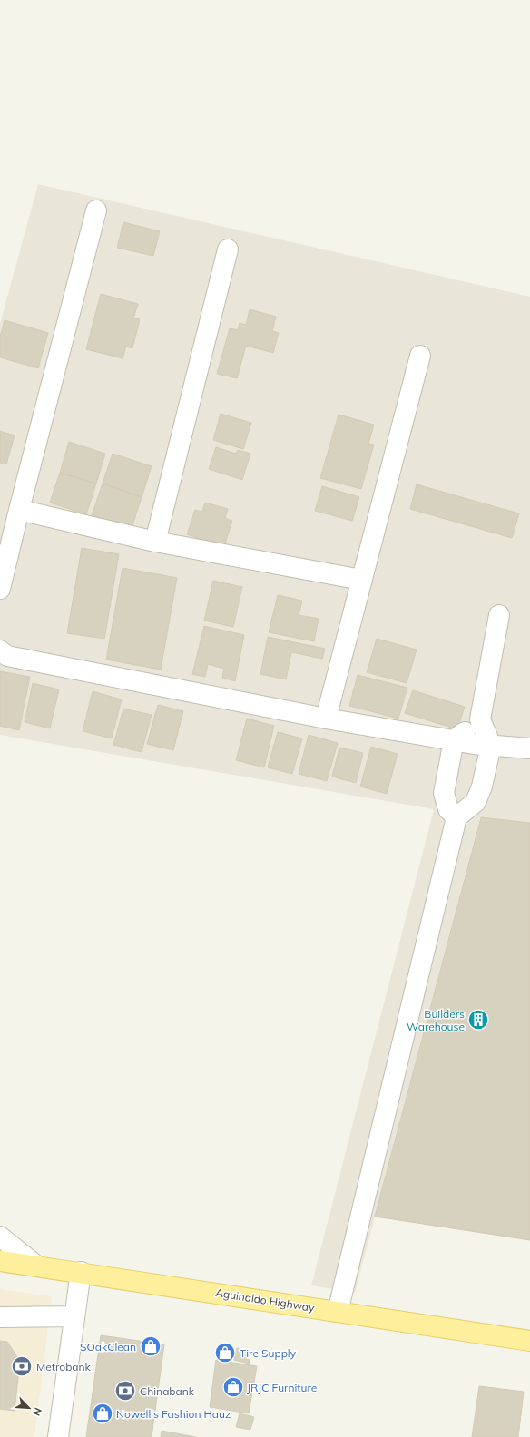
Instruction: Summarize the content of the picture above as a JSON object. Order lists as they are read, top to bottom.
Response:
{
  "streets": {
    "main road": ["Aguinaldo Highway"]
  },
  "places": {
    "building": ["Builders Warehouse"],
    "shop": [
      "SOakClean",
      "Tire Supply",
      "JRJC Furniture",
      "Nowell's Fashion Hauz"
    ],
    "bank": ["Metrobank", "Chinabank"]
  },
  "north": "bottom right"
}
